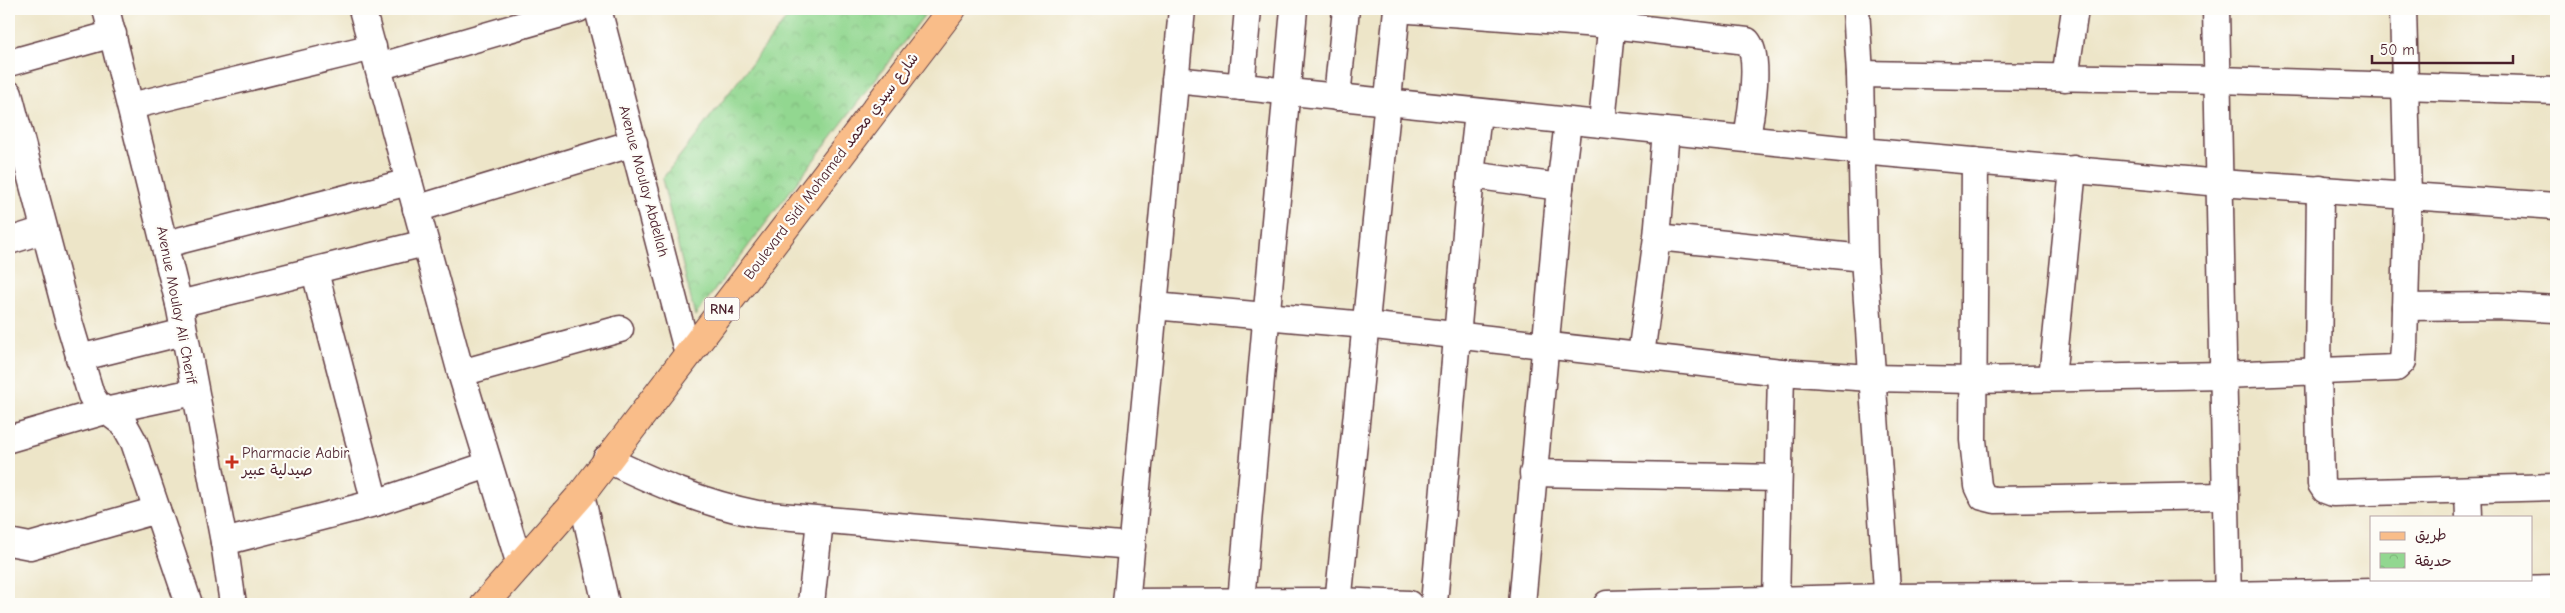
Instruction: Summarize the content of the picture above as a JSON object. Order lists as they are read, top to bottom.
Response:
{
  "streets": {
    "main road": ["Boulevard Sidi Mohamed شارع سيدي محمد", "RN4"],
    "street": ["Avenue Moulay Abdellah", "Avenue Moulay Ali Cherif"]
  },
  "crossings": [
    ["Boulevard Sidi Mohamed شارع سيدي محمد", "Avenue Moulay Abdellah"]
  ],
  "places": {
    "health": ["Pharmacie Aabir صيدلية عبير"]
  },
  "legend": ["طريق", "حديقة"],
  "scale_bar": "50 m"
}
